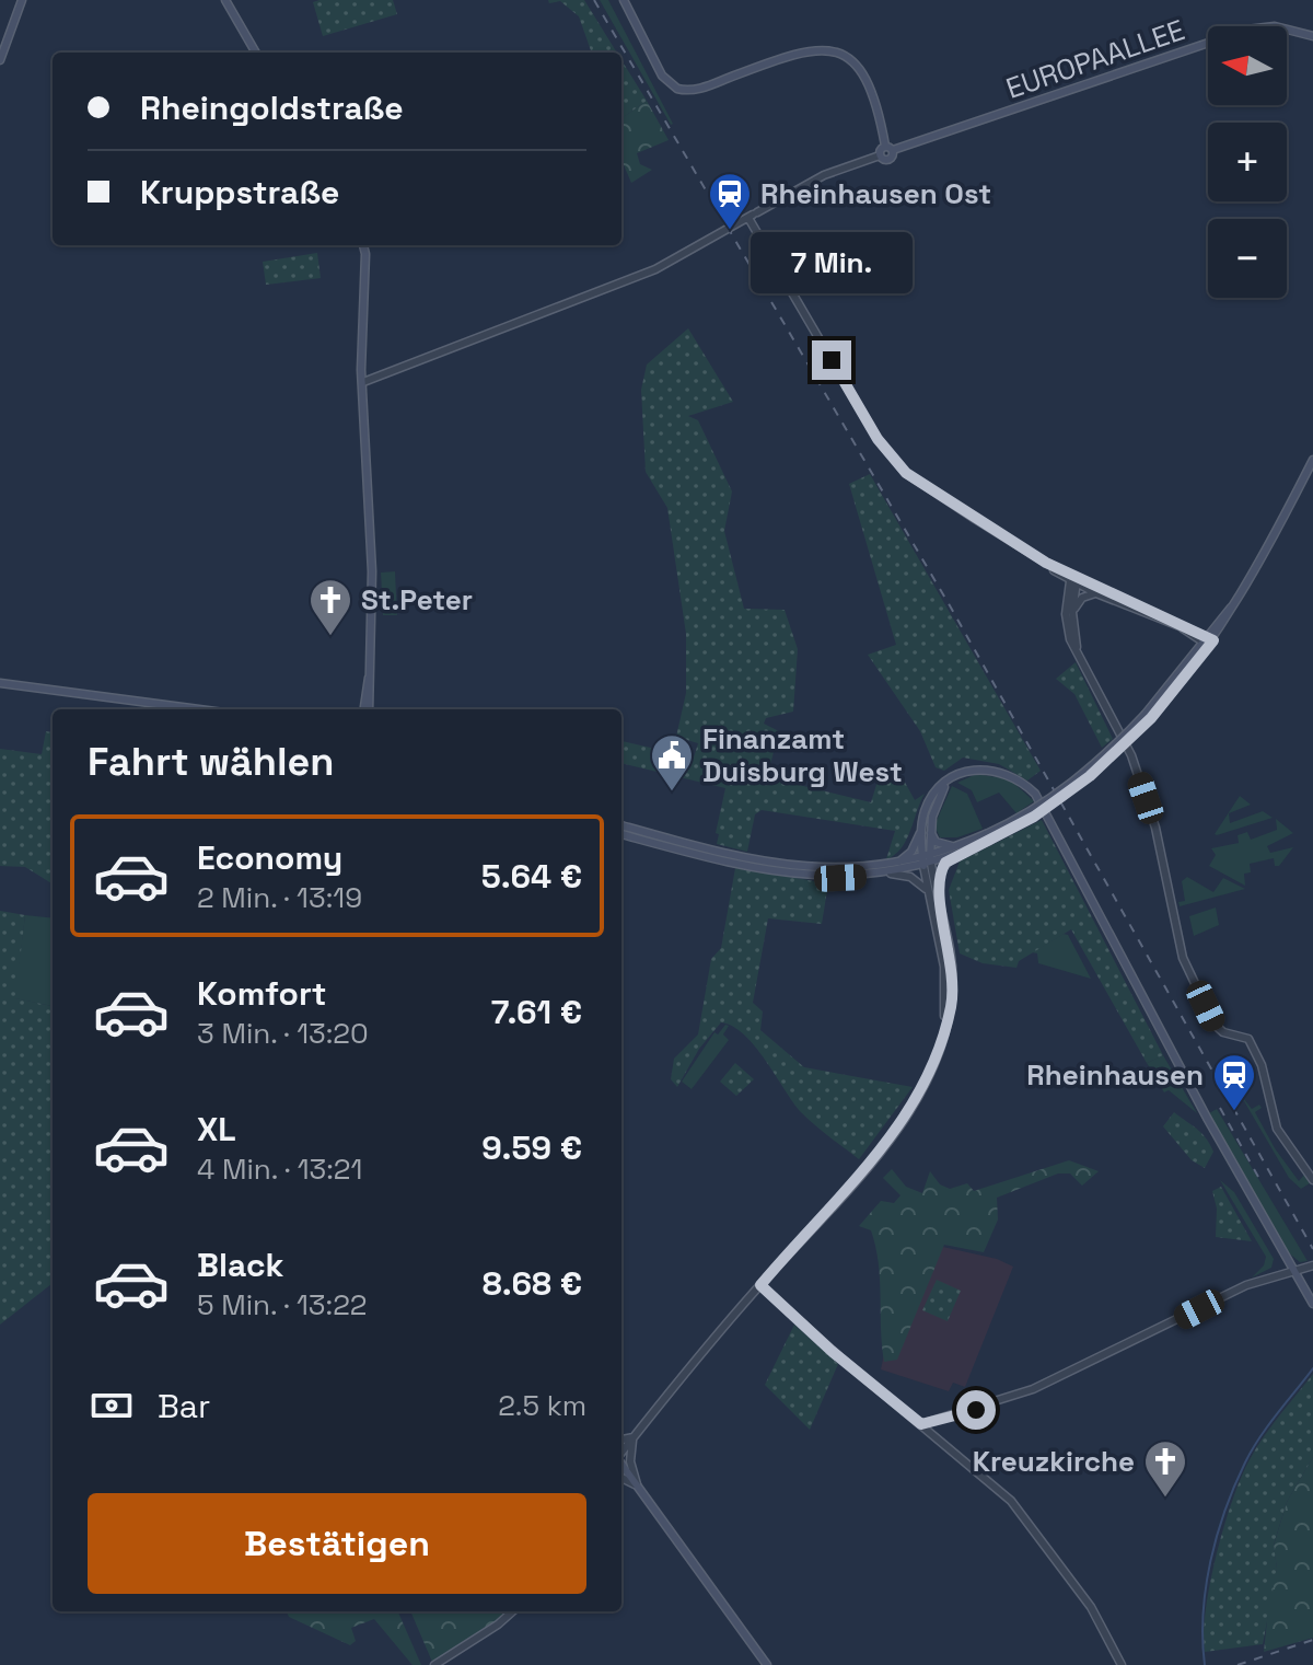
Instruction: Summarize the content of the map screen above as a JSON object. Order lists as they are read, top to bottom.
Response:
{
  "streets": {
    "main road": ["EUROPAALLEE"]
  },
  "places": {
    "station": ["Rheinhausen Ost", "Rheinhausen"],
    "church": ["St.Peter", "Kreuzkirche"],
    "public building": ["Finanzamt Duisburg West"]
  },
  "north": "left",
  "page": {
    "map_buttons": ["+", "−"],
    "banner": ["Rheingoldstraße", "Kruppstraße"],
    "bubble": "7 Min.",
    "heading": "Fahrt wählen",
    "list": [
      {
        "name": "Economy",
        "note": "2 Min. · 13:19",
        "value": "5.64 €"
      },
      {
        "name": "Komfort",
        "note": "3 Min. · 13:20",
        "value": "7.61 €"
      },
      {
        "name": "XL",
        "note": "4 Min. · 13:21",
        "value": "9.59 €"
      },
      {
        "name": "Black",
        "note": "5 Min. · 13:22",
        "value": "8.68 €"
      }
    ],
    "pay": ["Bar", "2.5 km"],
    "buttons": "Bestätigen"
  }
}
